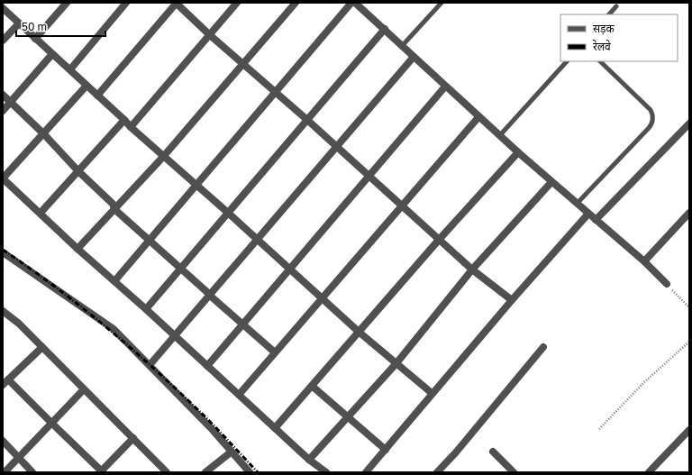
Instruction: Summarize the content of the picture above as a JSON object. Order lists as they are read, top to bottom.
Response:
{
  "legend": ["सड़क", "रेलवे"],
  "scale_bar": "50 m"
}
